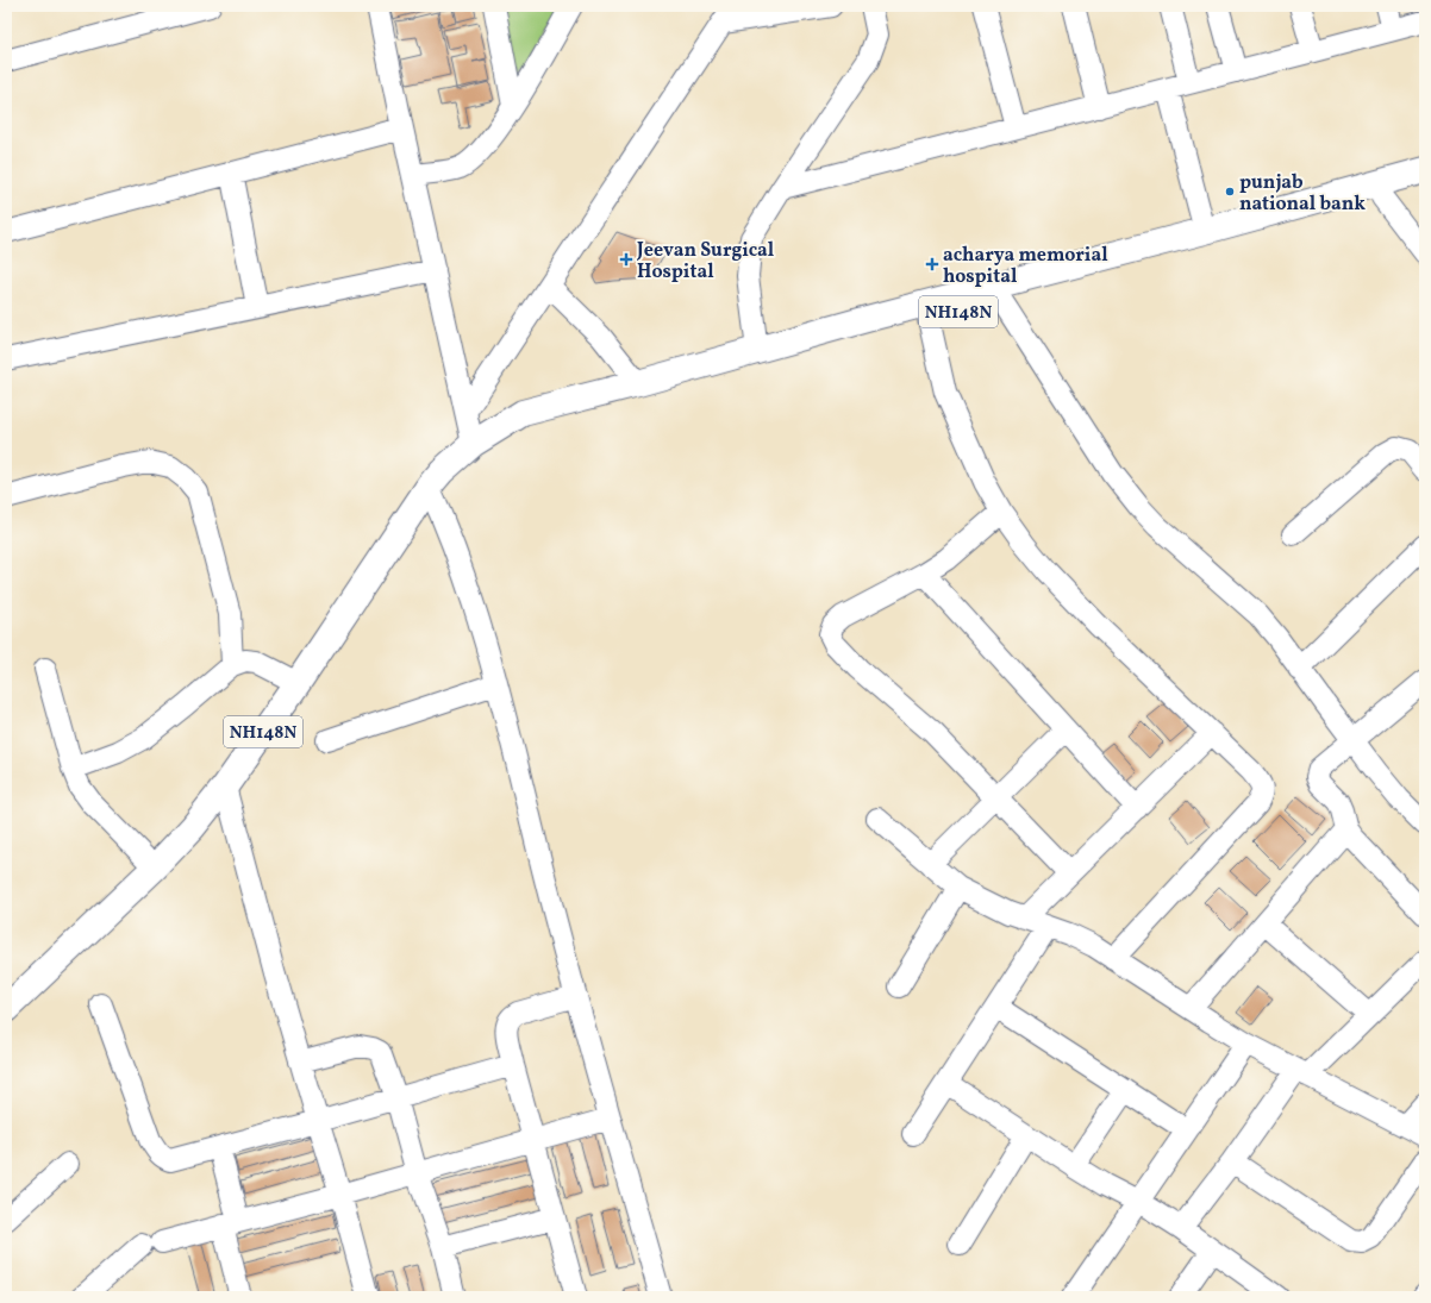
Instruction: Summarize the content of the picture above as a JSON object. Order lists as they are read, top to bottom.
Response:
{
  "streets": {
    "highway": ["NH148N"]
  },
  "places": {
    "other": ["punjab national bank"],
    "health": ["Jeevan Surgical Hospital", "acharya memorial hospital"]
  }
}
